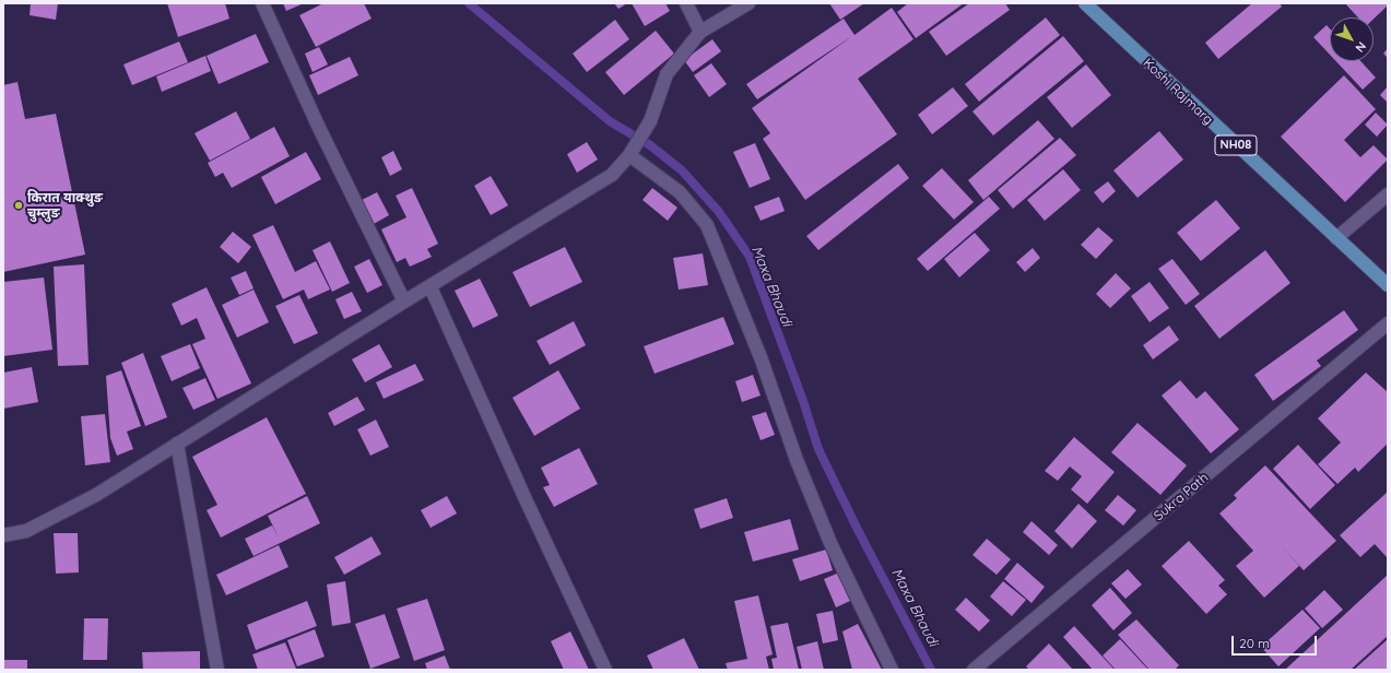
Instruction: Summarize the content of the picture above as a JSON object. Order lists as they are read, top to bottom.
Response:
{
  "streets": {
    "main road": ["Koshi Rajmarg", "NH08"],
    "street": ["Sukra Path"]
  },
  "water": ["Maxa Bhaudi"],
  "places": ["किरात याक्थुङ चुम्लुङ"],
  "scale_bar": "20 m",
  "north": "bottom right"
}
